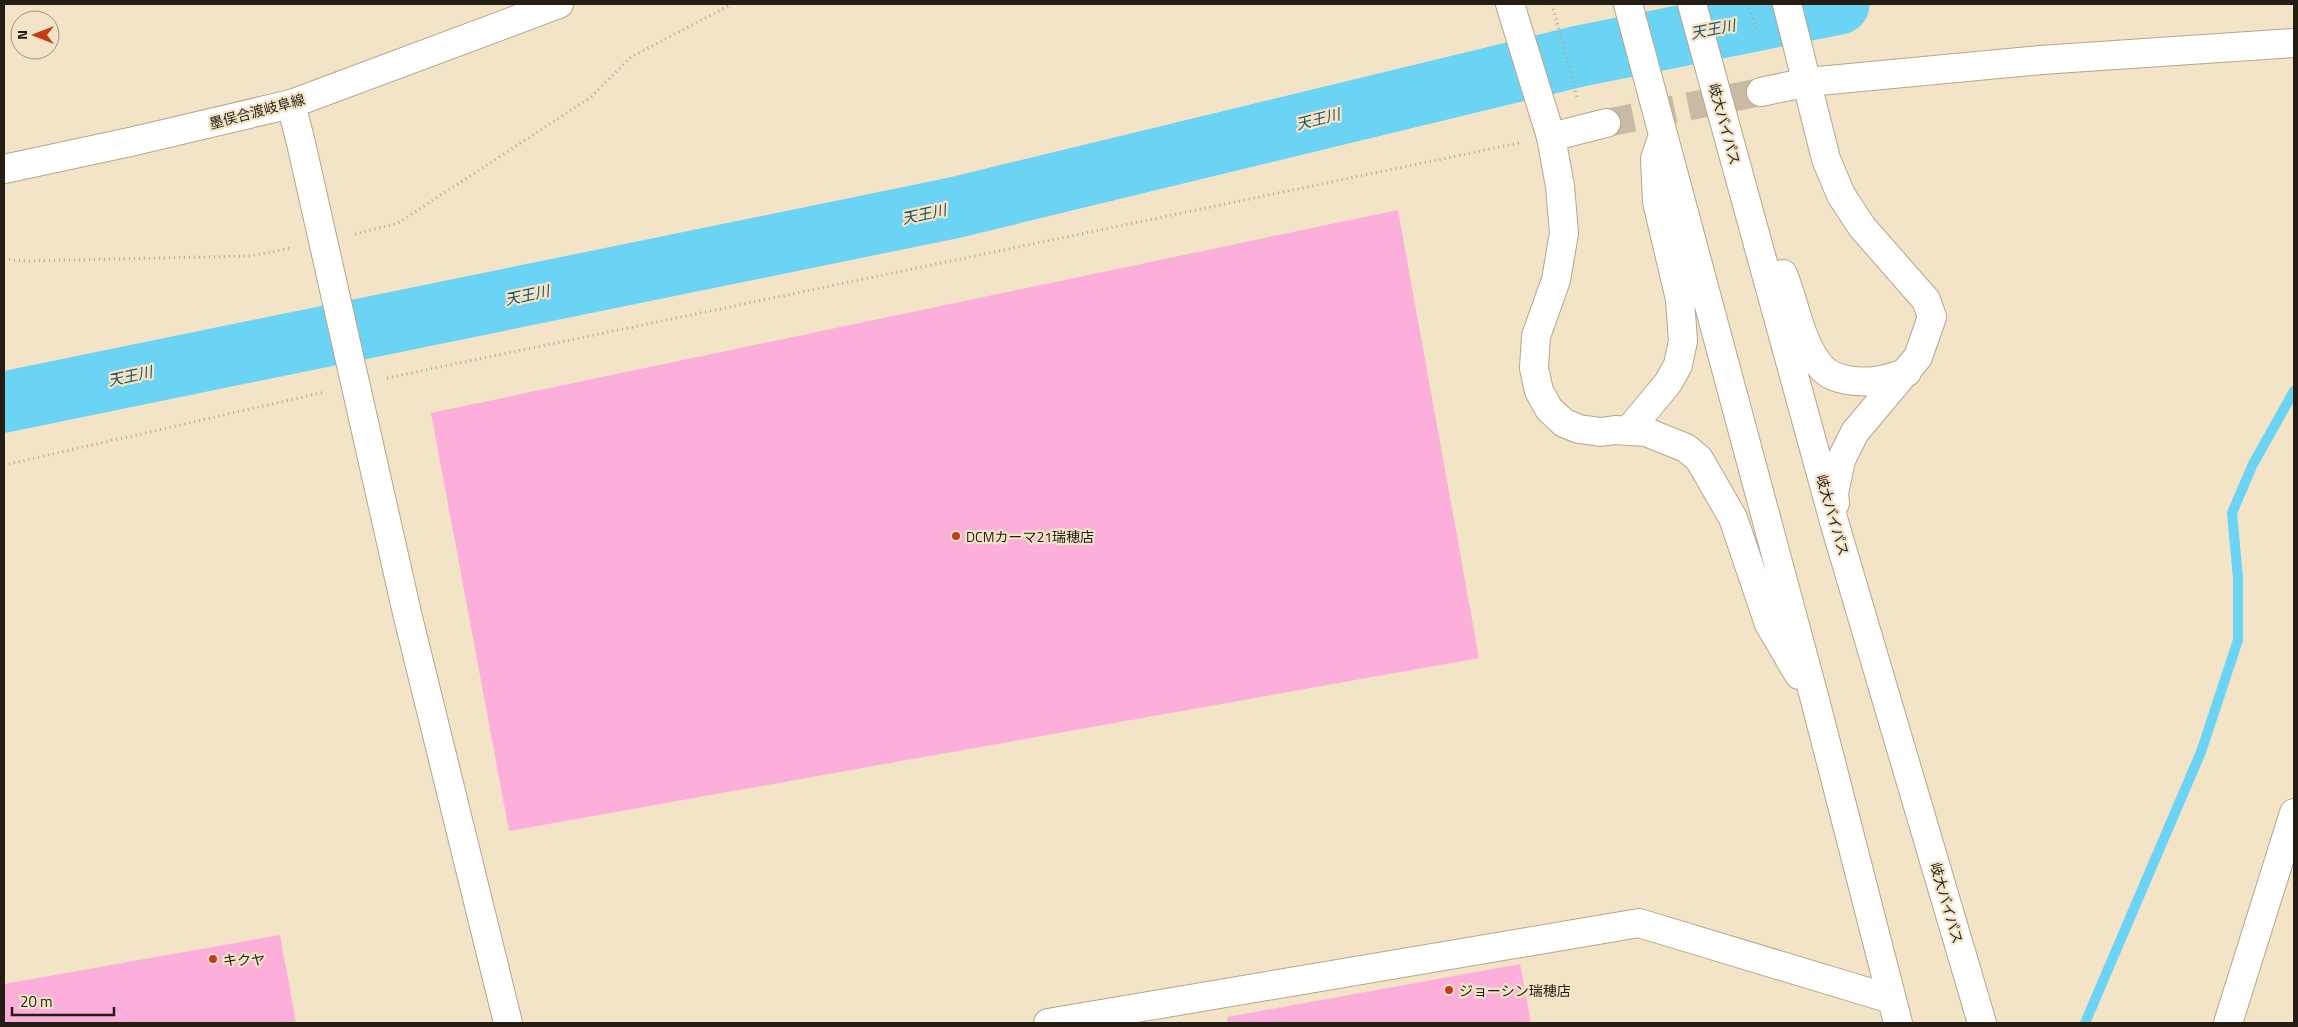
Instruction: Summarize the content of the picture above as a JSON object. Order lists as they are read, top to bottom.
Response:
{
  "streets": {
    "main road": ["墨俣合渡岐阜線", "岐大バイパス"]
  },
  "water": ["天王川"],
  "places": ["DCMカーマ21瑞穂店", "キクヤ", "ジョーシン瑞穂店"],
  "scale_bar": "20 m",
  "north": "left"
}
